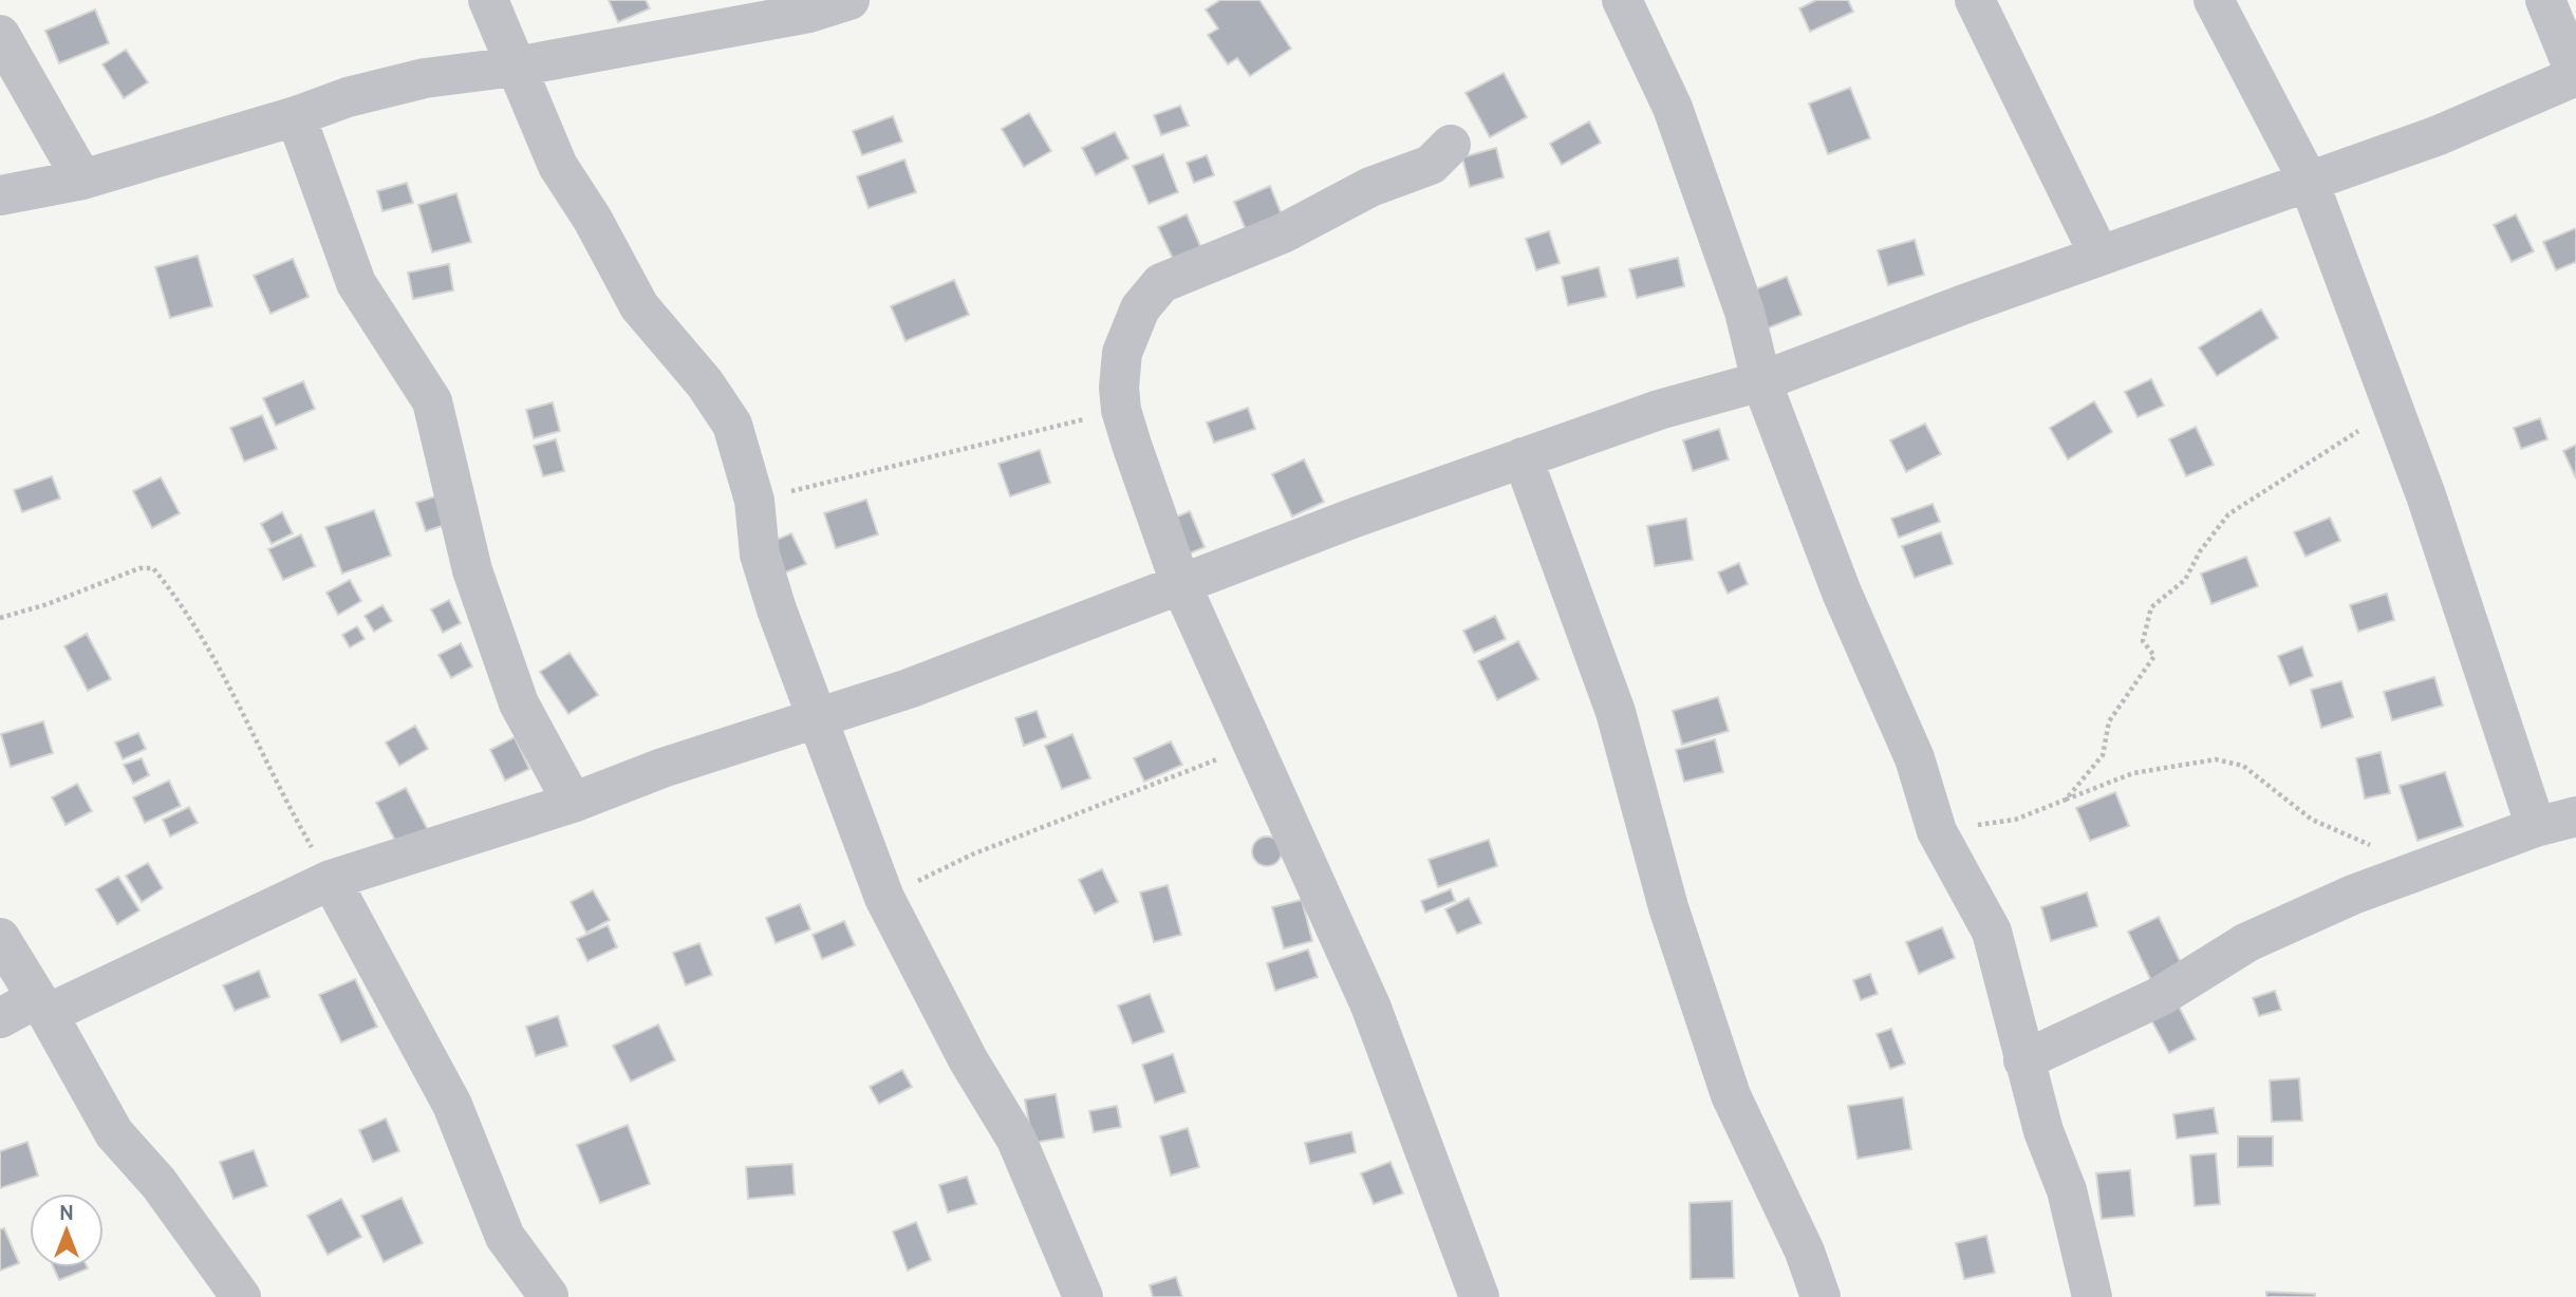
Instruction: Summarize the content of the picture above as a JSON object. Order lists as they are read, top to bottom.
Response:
{
  "north": "top"
}
